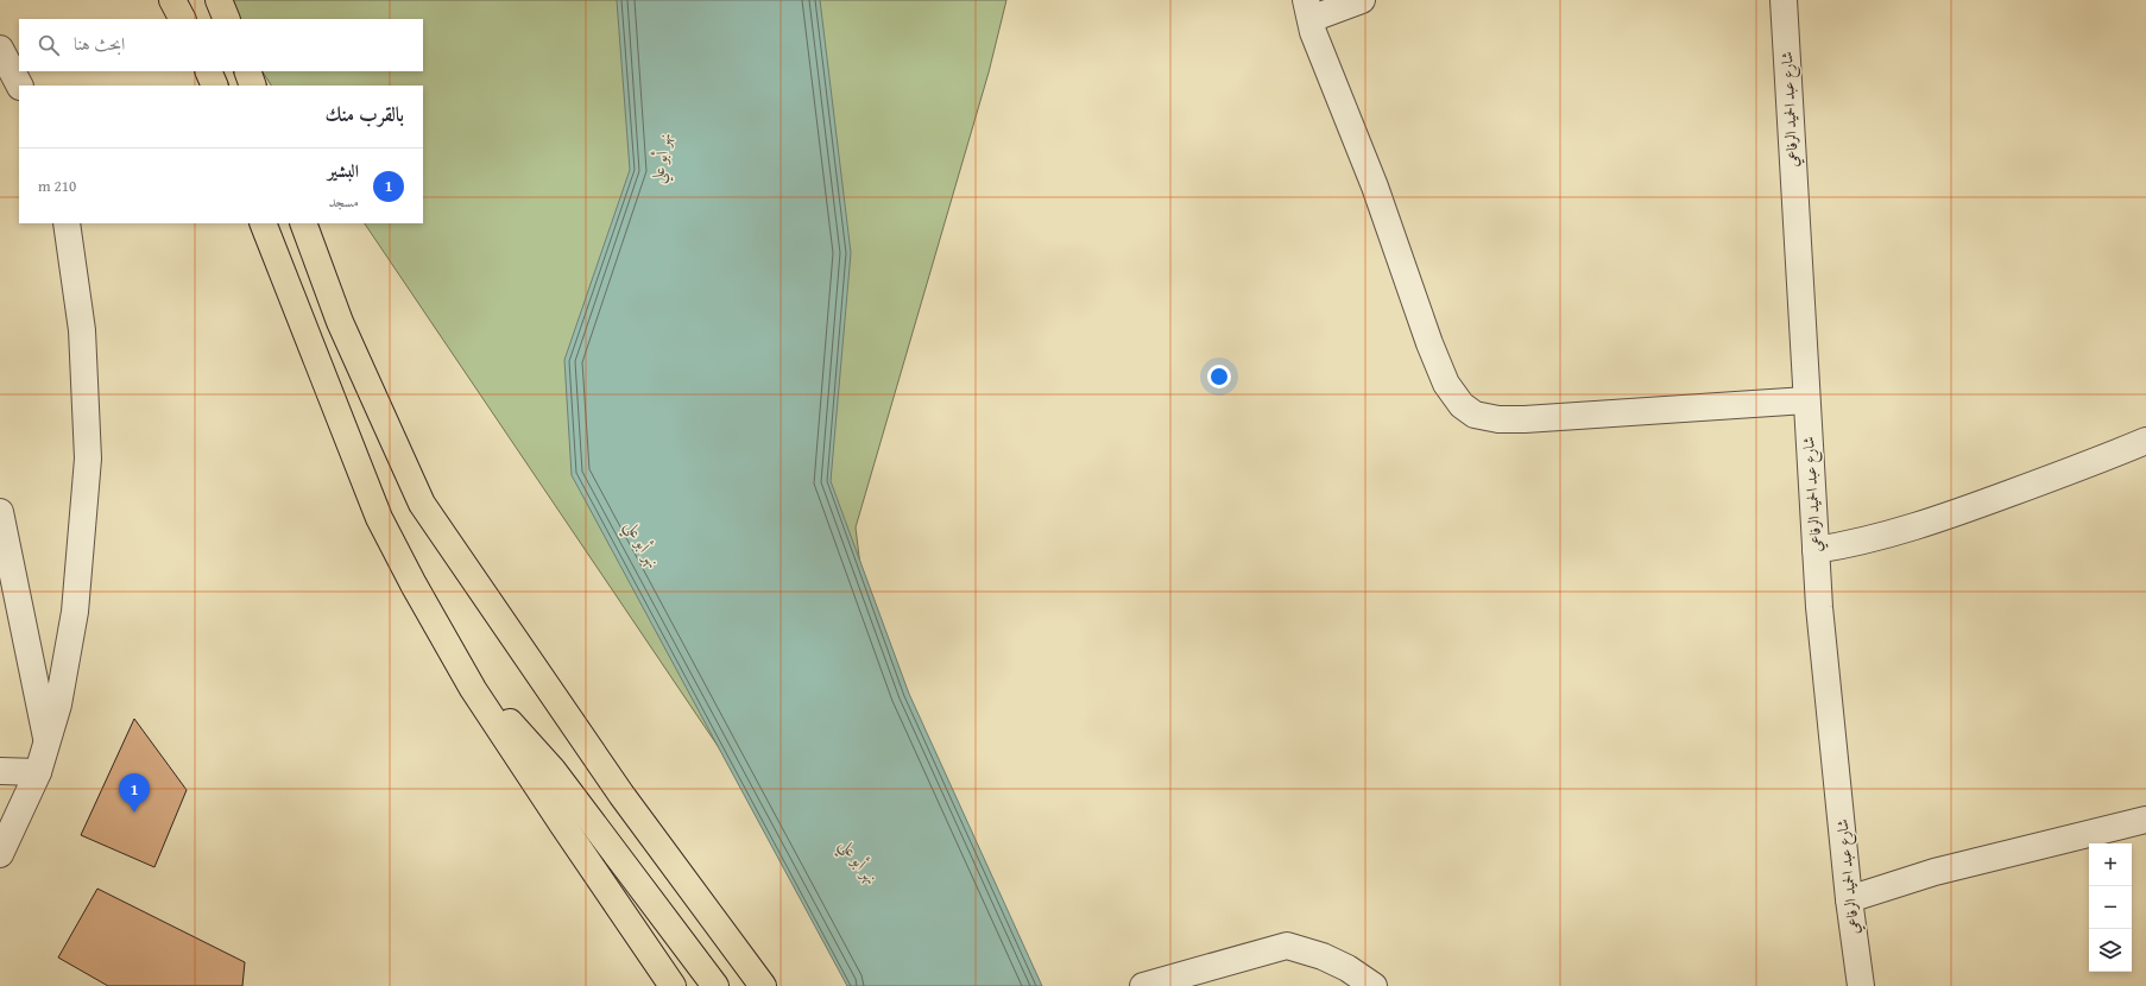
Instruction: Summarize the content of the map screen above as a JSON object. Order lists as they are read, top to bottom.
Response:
{
  "streets": {
    "street": ["شارع عبد الحميد الرفاعي"]
  },
  "water": ["نهر أبو علي"],
  "page": {
    "search": "ابحث هنا",
    "heading": "بالقرب منك",
    "list": [
      {
        "mark": "1",
        "name": "البشير",
        "note": "مسجد",
        "value": "210 m"
      }
    ],
    "pins": "1",
    "map_buttons": ["+", "−"]
  }
}
